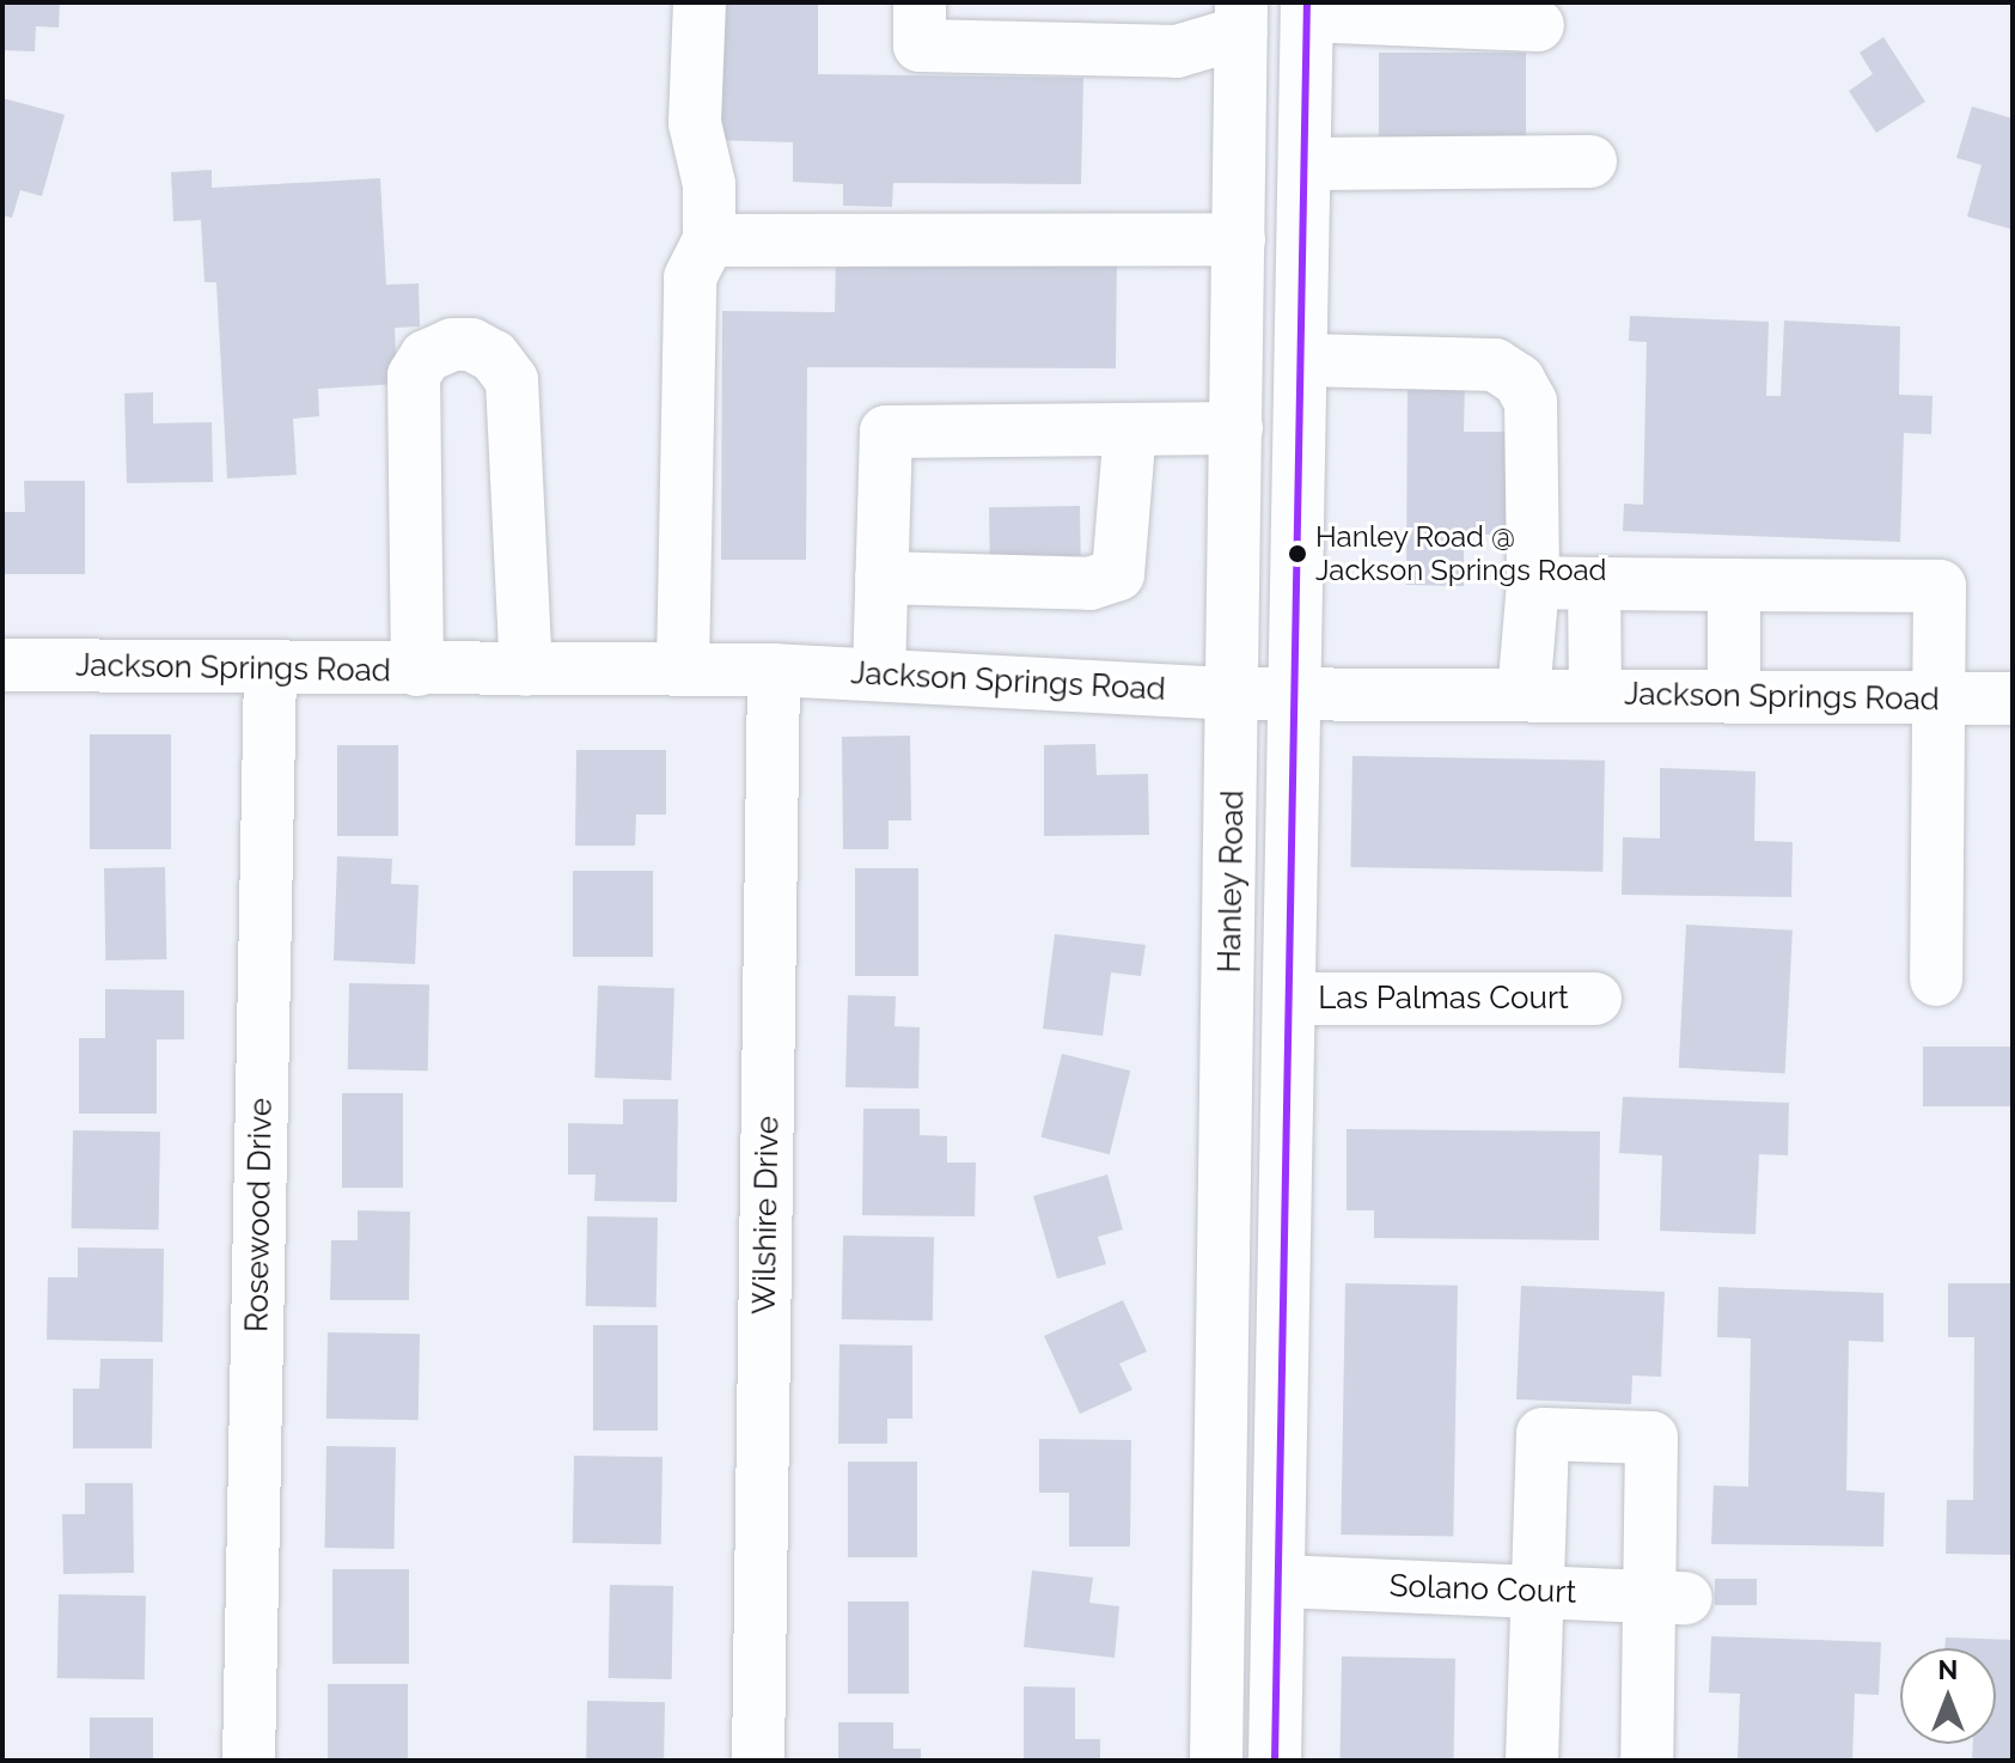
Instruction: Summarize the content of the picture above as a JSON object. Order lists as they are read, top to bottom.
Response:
{
  "streets": {
    "street": [
      "Jackson Springs Road",
      "Hanley Road",
      "Las Palmas Court",
      "Rosewood Drive",
      "Wilshire Drive",
      "Solano Court"
    ]
  },
  "crossings": [
    ["Jackson Springs Road", "Hanley Road"],
    ["Jackson Springs Road", "Rosewood Drive"],
    ["Jackson Springs Road", "Wilshire Drive"],
    ["Hanley Road", "Las Palmas Court"],
    ["Hanley Road", "Solano Court"]
  ],
  "places": ["Hanley Road @ Jackson Springs Road"],
  "north": "top"
}
